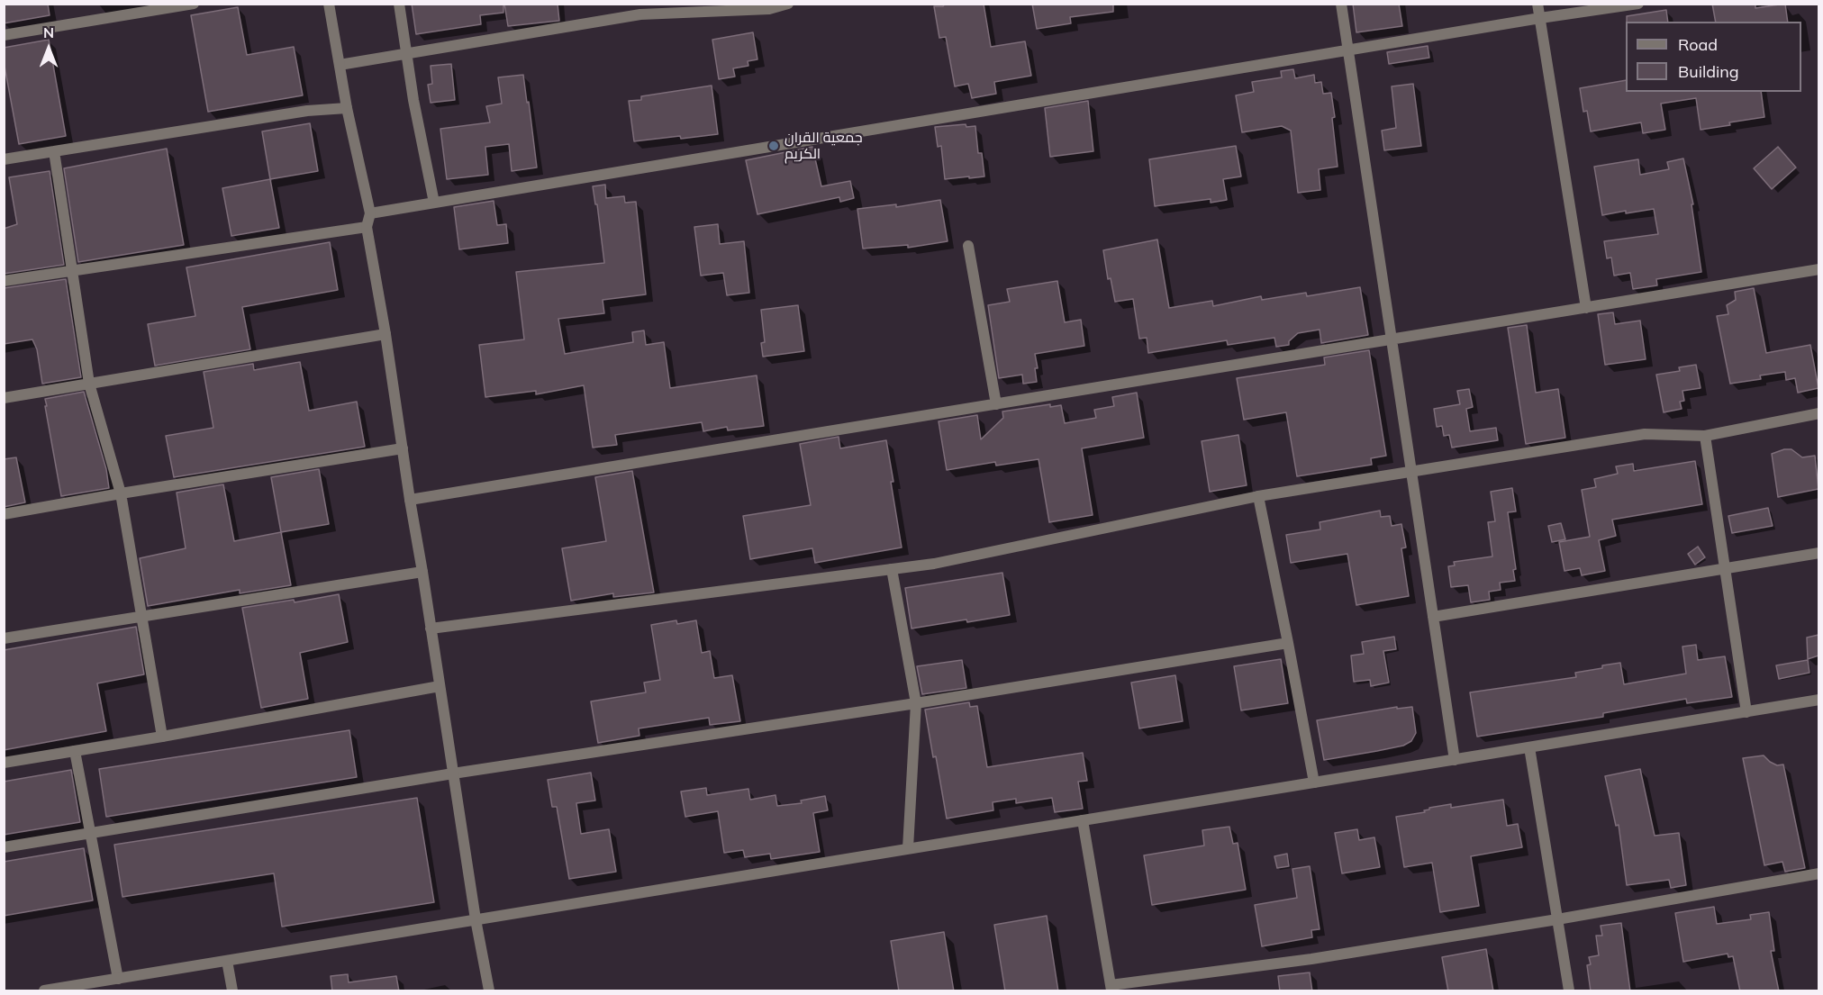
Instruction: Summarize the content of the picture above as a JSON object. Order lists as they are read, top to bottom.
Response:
{
  "places": ["جمعية القران الكريم"],
  "legend": ["Road", "Building"],
  "north": "top"
}
